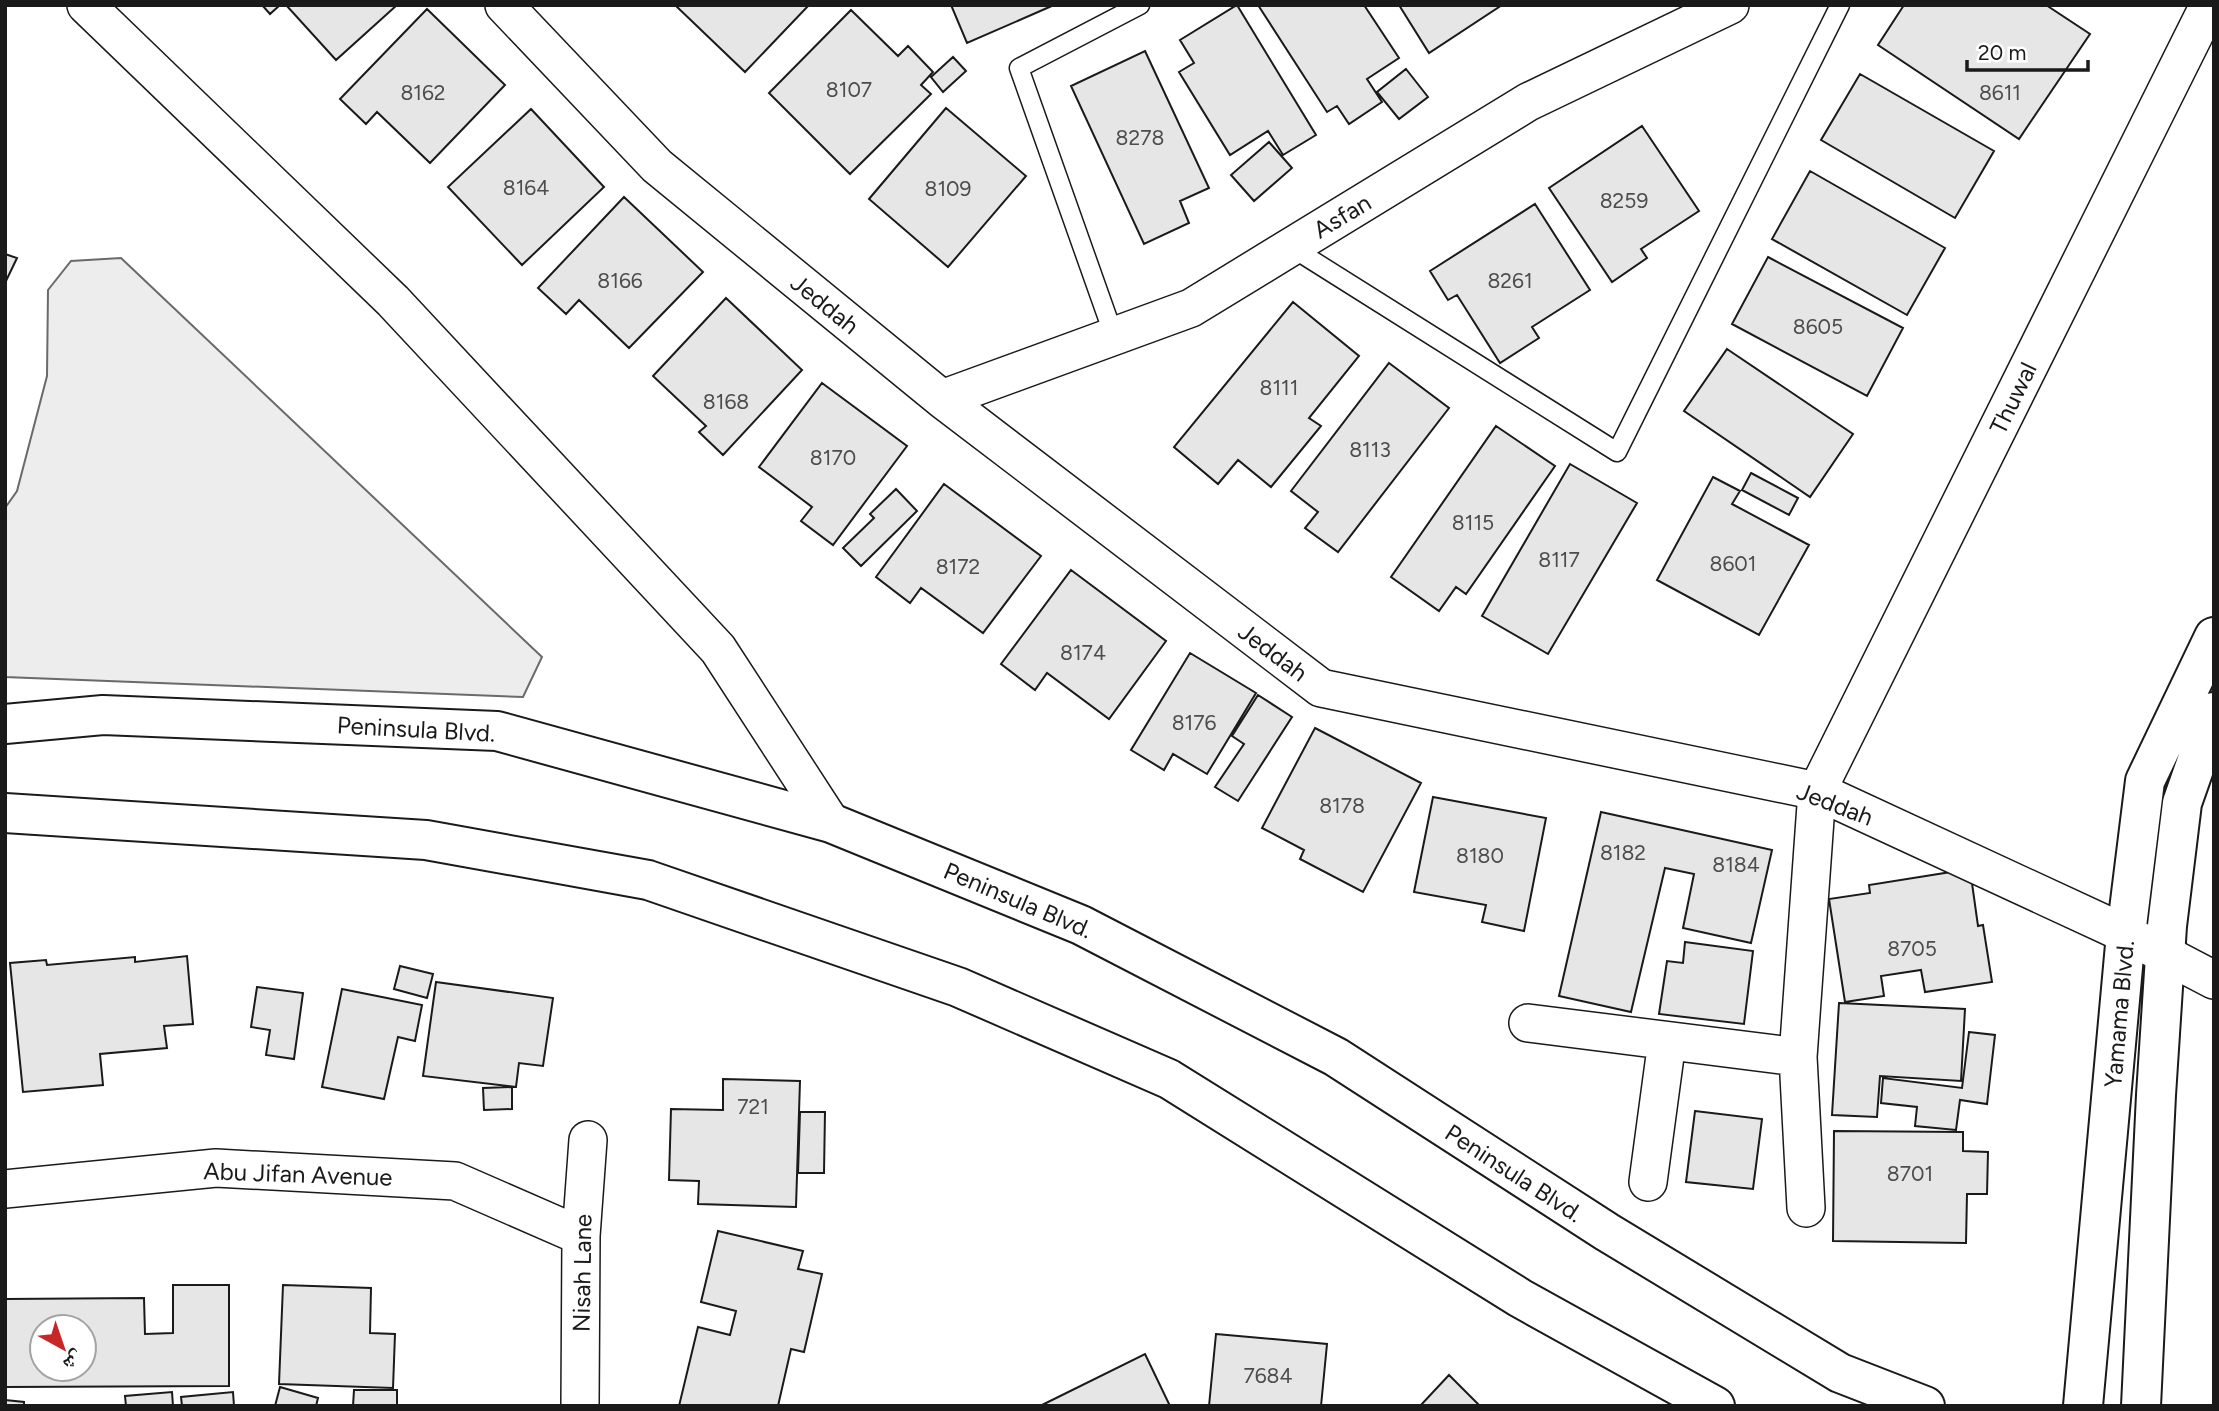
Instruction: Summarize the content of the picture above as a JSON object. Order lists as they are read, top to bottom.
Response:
{
  "streets": {
    "main road": ["Peninsula Blvd.", "Yamama Blvd."],
    "street": [
      "Asfan",
      "Jeddah",
      "Thuwal",
      "Abu Jifan Avenue",
      "Nisah Lane"
    ]
  },
  "crossings": [
    ["Asfan", "Jeddah"],
    ["Jeddah", "Thuwal"],
    ["Jeddah", "Yamama Blvd."],
    ["Abu Jifan Avenue", "Nisah Lane"]
  ],
  "house_numbers": [
    "8107",
    "8162",
    "8611",
    "8278",
    "8164",
    "8109",
    "8259",
    "8166",
    "8261",
    "8605",
    "8111",
    "8168",
    "8113",
    "8170",
    "8115",
    "8117",
    "8601",
    "8172",
    "8174",
    "8176",
    "8178",
    "8182",
    "8180",
    "8184",
    "8705",
    "721",
    "8701",
    "7684"
  ],
  "scale_bar": "20 m",
  "north": "bottom right"
}
